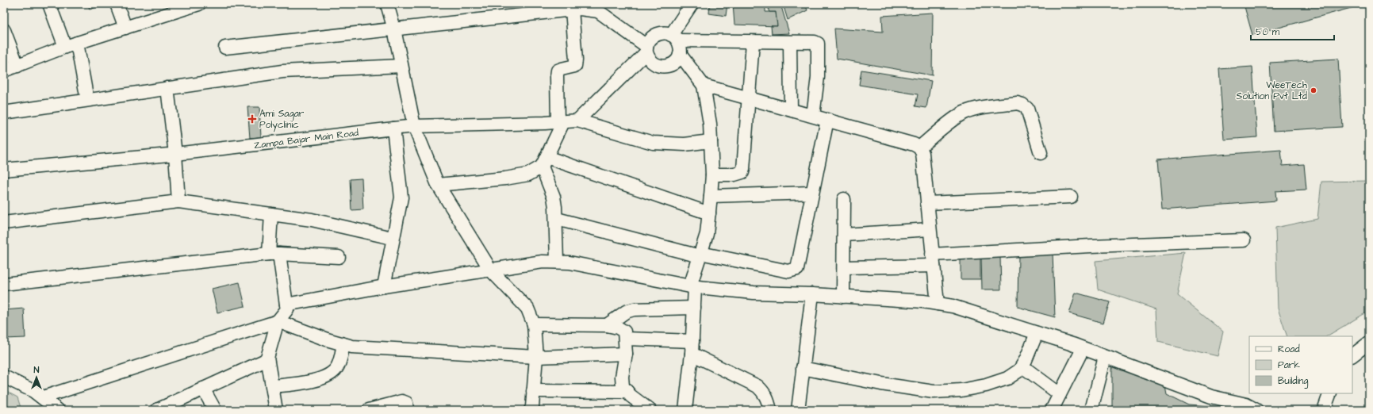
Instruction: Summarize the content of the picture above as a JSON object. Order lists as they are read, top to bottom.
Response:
{
  "streets": {
    "street": ["Zampa Bajar Main Road"]
  },
  "places": {
    "other": ["WeeTech Solution Pvt Ltd"],
    "health": ["Ami Sagar Polyclinic"]
  },
  "legend": ["Road", "Park", "Building"],
  "scale_bar": "50 m",
  "north": "top"
}
